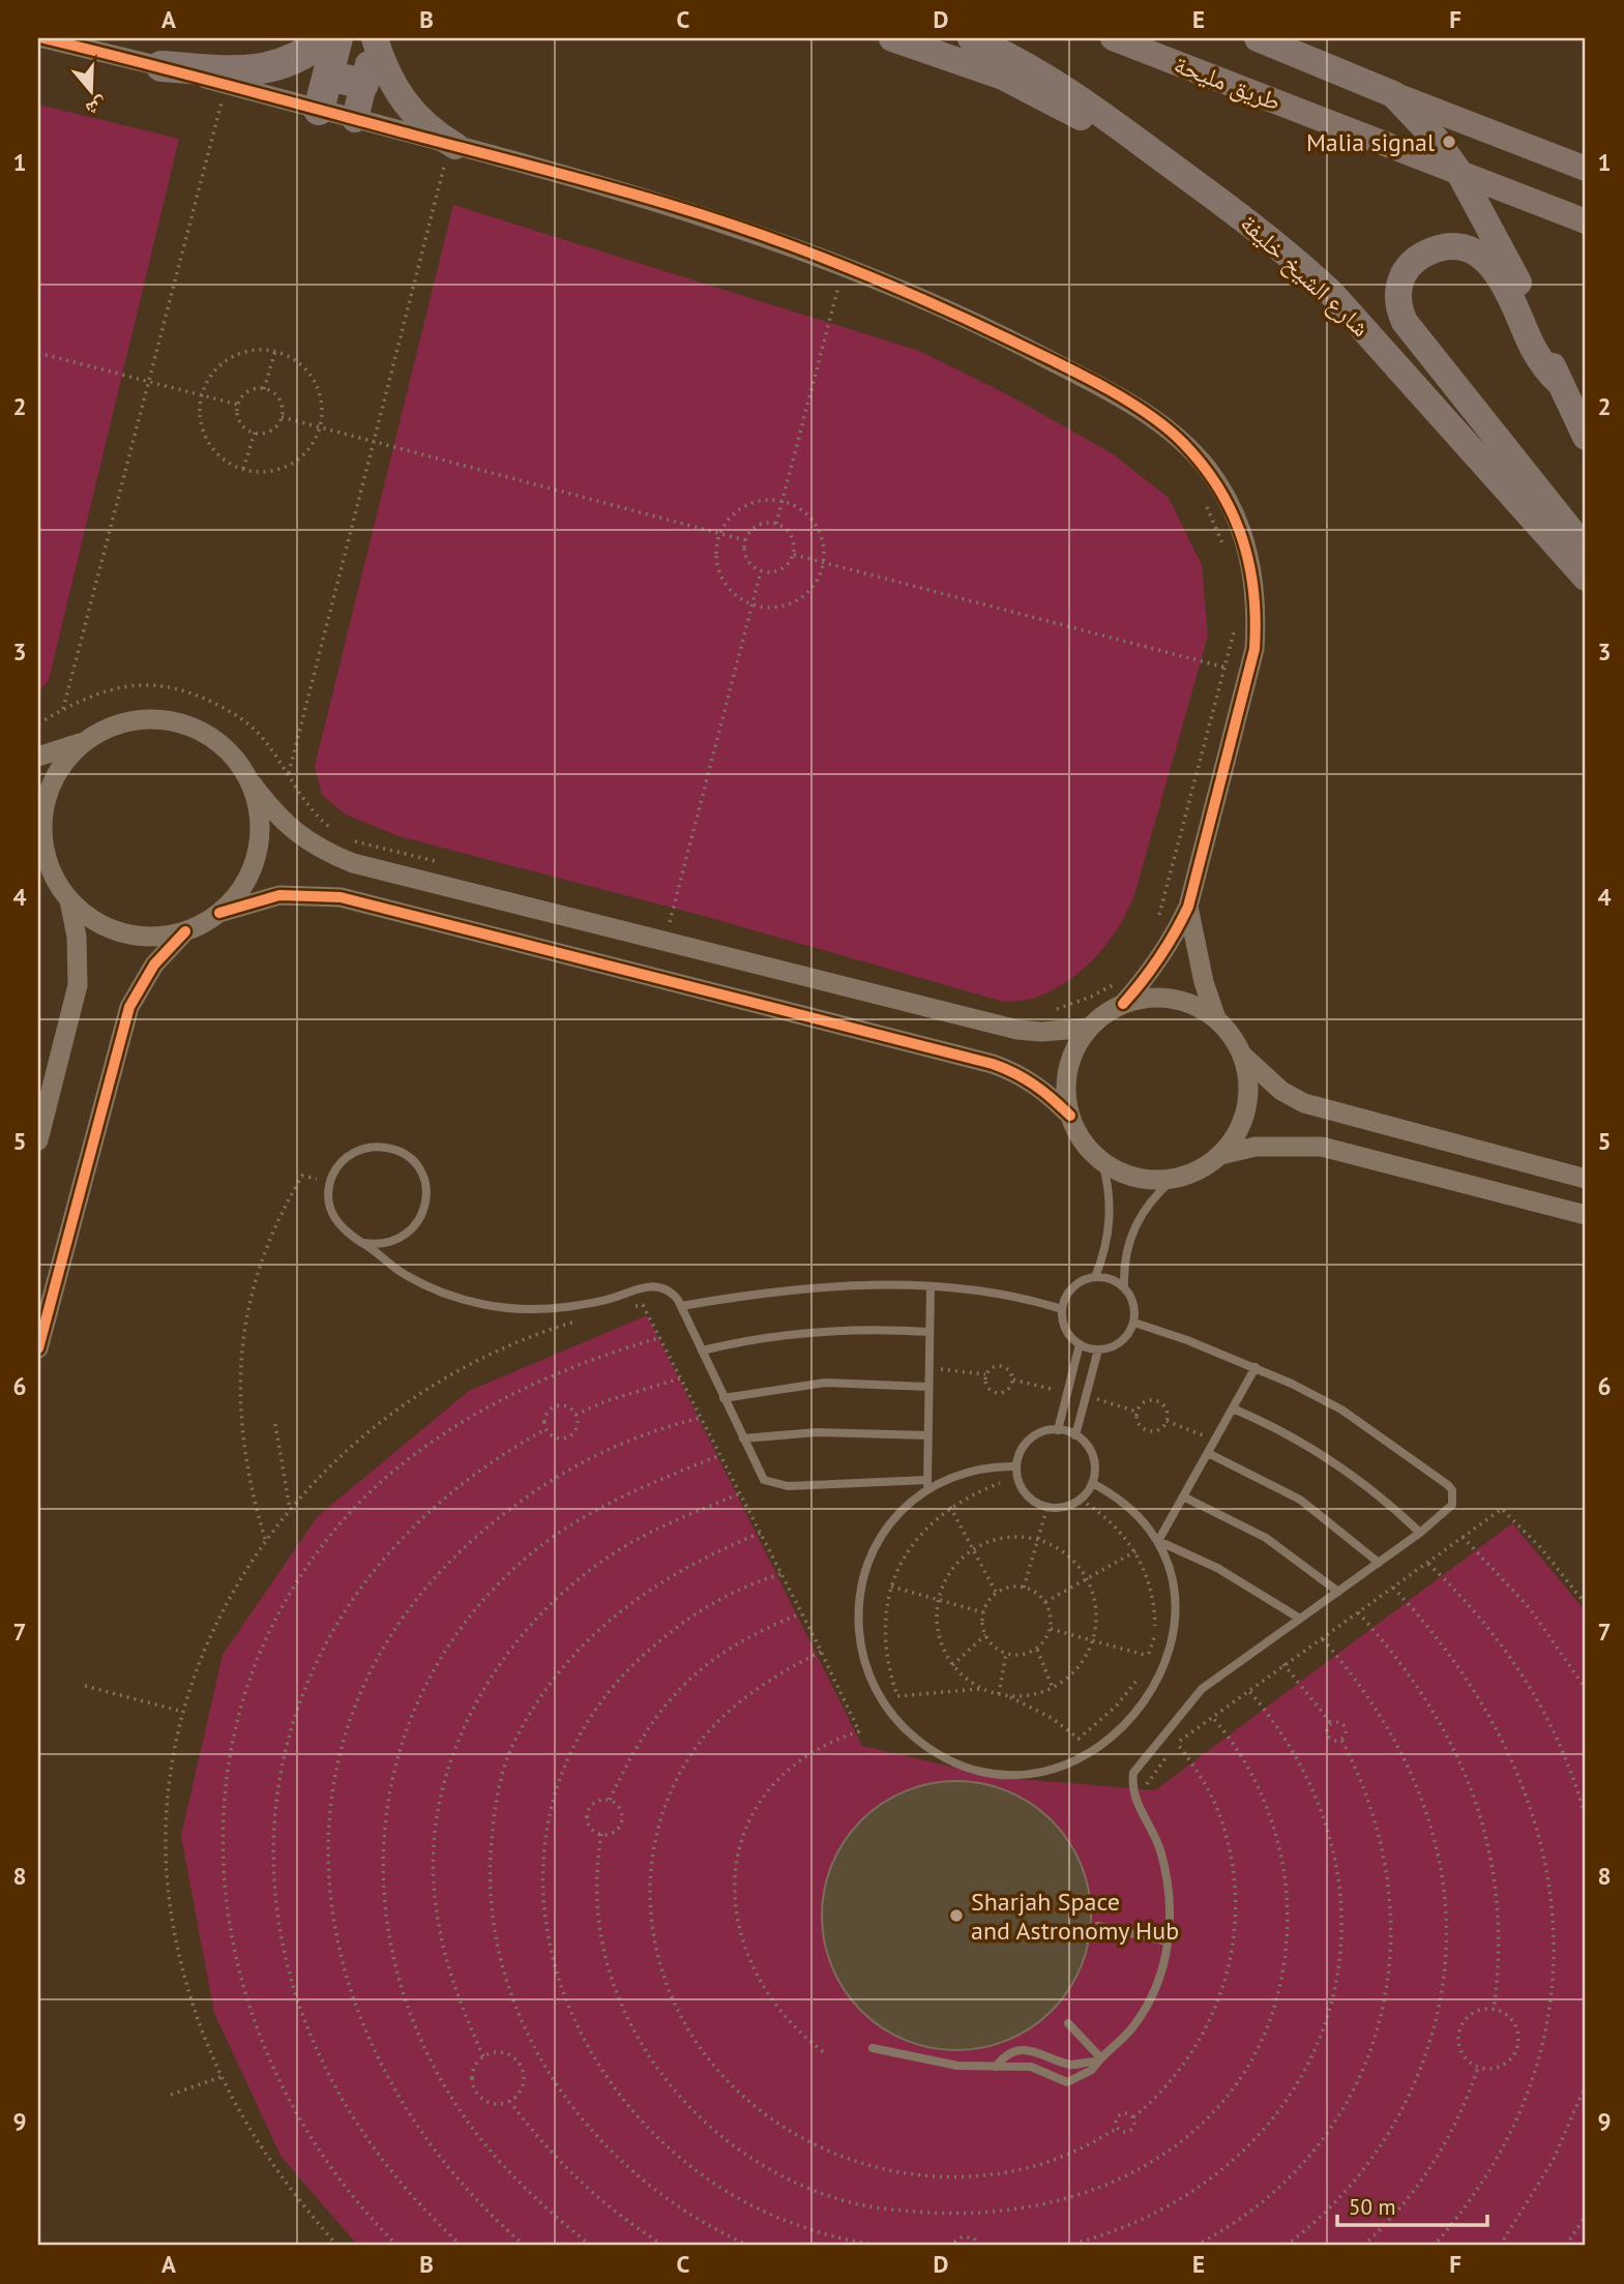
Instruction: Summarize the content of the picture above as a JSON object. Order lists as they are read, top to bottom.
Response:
{
  "streets": {
    "highway": ["شارع الشيخ خليفة"],
    "main road": ["طريق مليحة"]
  },
  "places": ["Malia signal", "Sharjah Space and Astronomy Hub"],
  "scale_bar": "50 m",
  "north": "bottom",
  "grid": {
    "columns": [
      "A",
      "B",
      "C",
      "D",
      "E",
      "F"
    ],
    "rows": [
      "1",
      "2",
      "3",
      "4",
      "5",
      "6",
      "7",
      "8",
      "9"
    ]
  }
}
